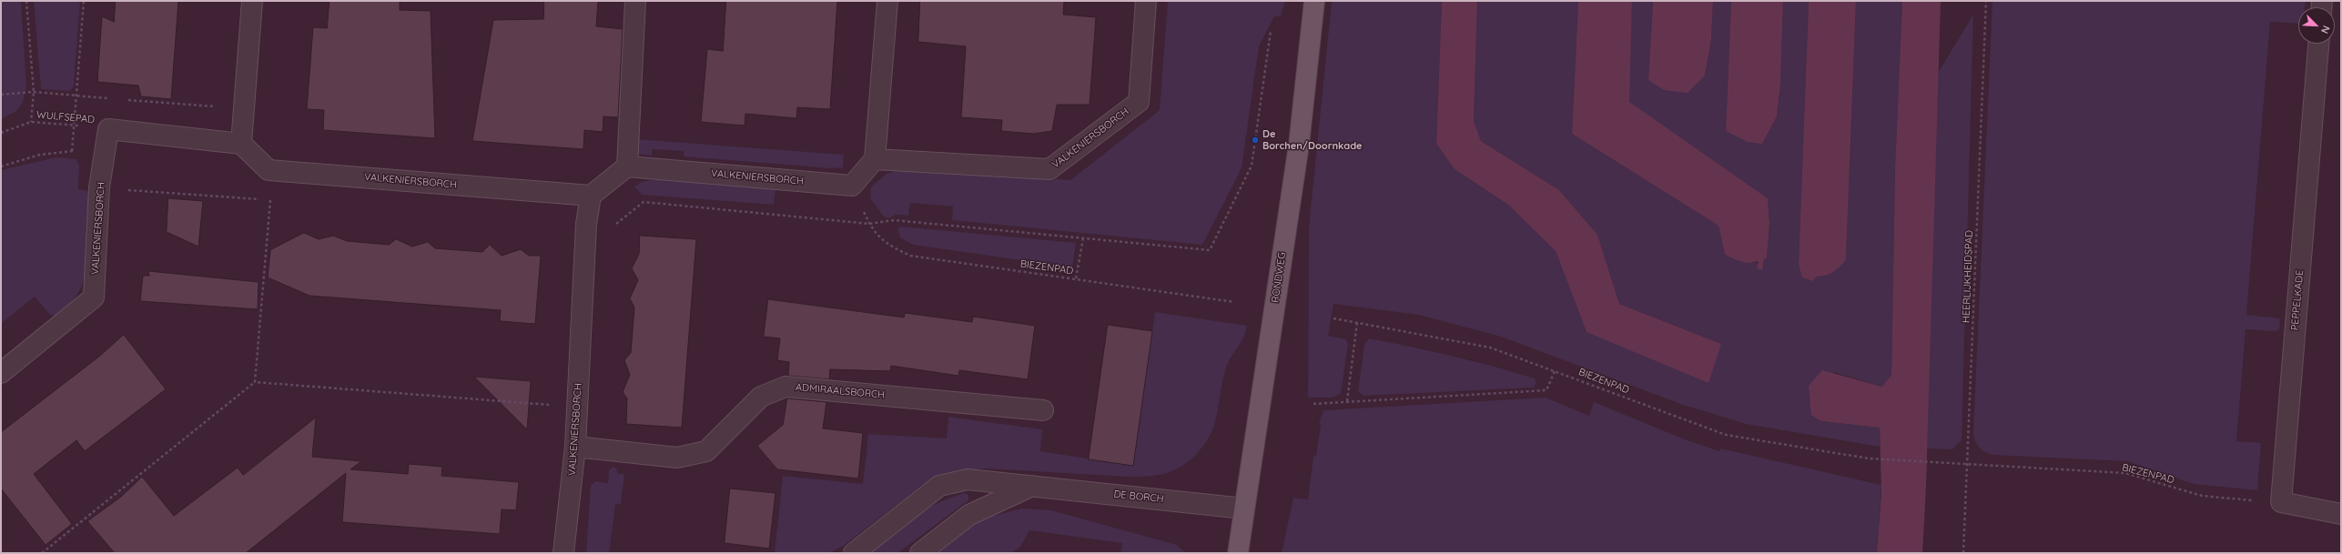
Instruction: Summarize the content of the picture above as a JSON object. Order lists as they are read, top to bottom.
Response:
{
  "streets": {
    "main road": ["RONDWEG"],
    "street": [
      "VALKENIERSBORCH",
      "PEPPELKADE",
      "ADMIRAALSBORCH",
      "DE BORCH"
    ],
    "path": ["WULFSEPAD", "BIEZENPAD", "HEERLIJKHEIDSPAD"]
  },
  "crossings": [
    ["WULFSEPAD", "VALKENIERSBORCH"],
    ["VALKENIERSBORCH", "ADMIRAALSBORCH"],
    ["BIEZENPAD", "HEERLIJKHEIDSPAD"],
    ["BIEZENPAD", "PEPPELKADE"],
    ["RONDWEG", "DE BORCH"]
  ],
  "places": ["De Borchen/Doornkade"],
  "north": "bottom right"
}
